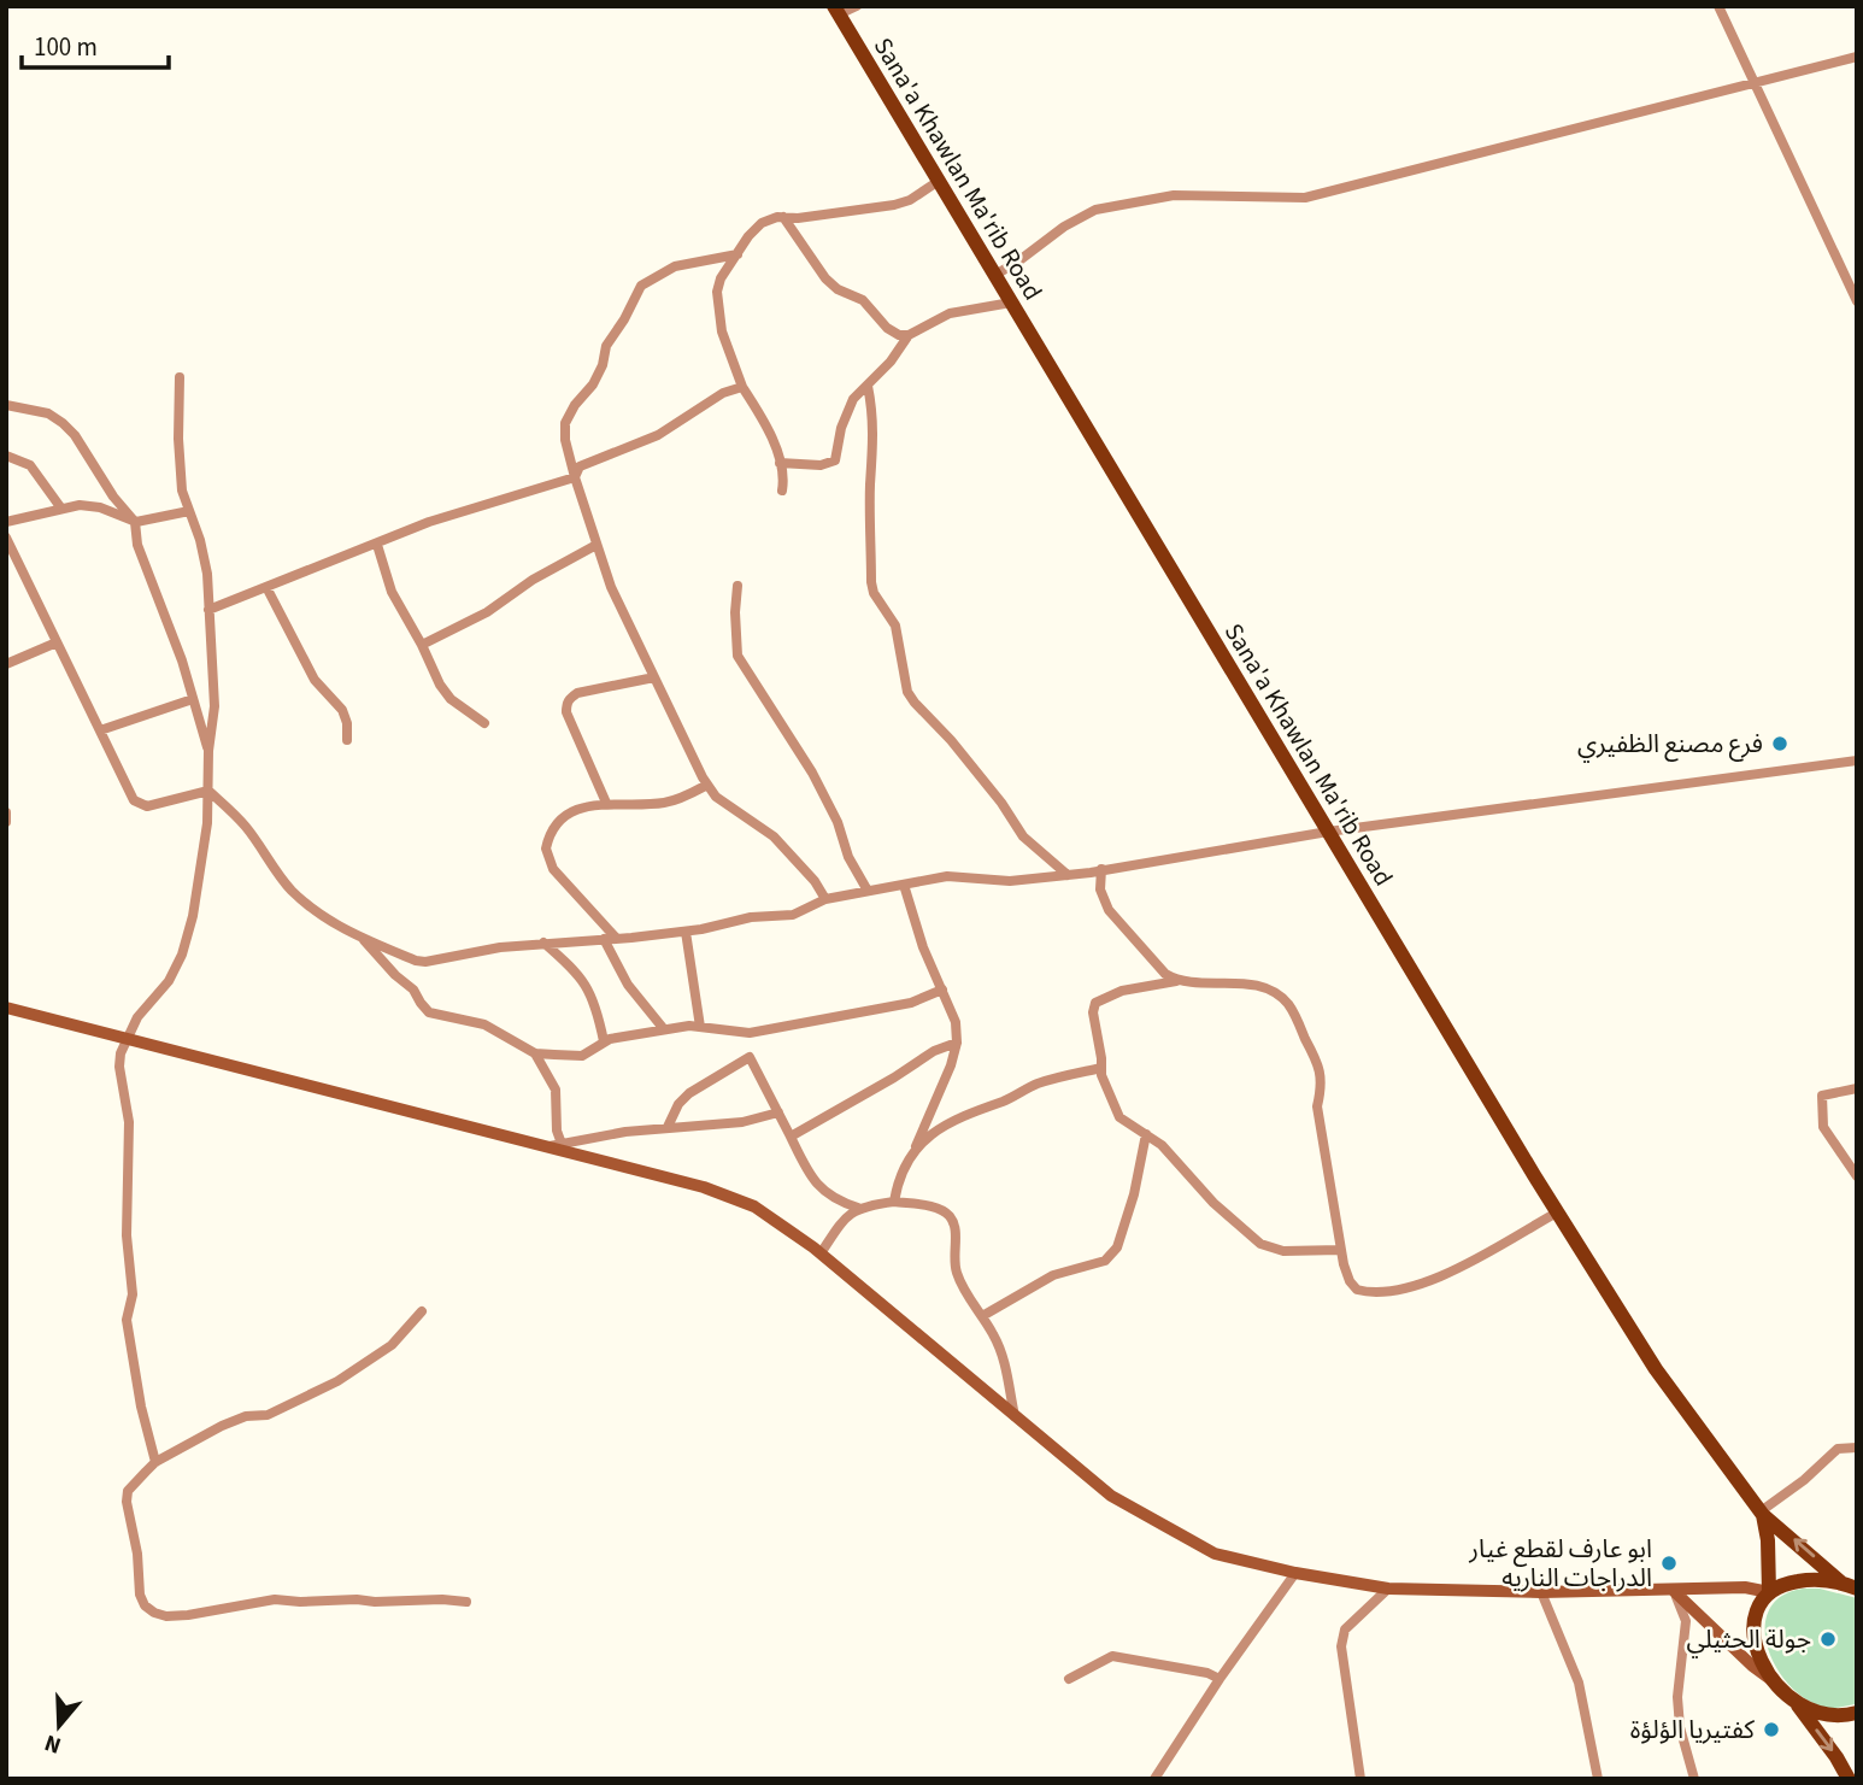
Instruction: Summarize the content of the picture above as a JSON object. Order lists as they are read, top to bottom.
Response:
{
  "streets": {
    "main road": ["Sana'a Khawlan Ma'rib Road"]
  },
  "places": [
    "فرع مصنع الظفيري",
    "ابو عارف لقطع غيار الدراجات الناريه",
    "جولة الحثيلي",
    "كفتيريا الؤلؤة"
  ],
  "scale_bar": "100 m",
  "north": "bottom"
}
